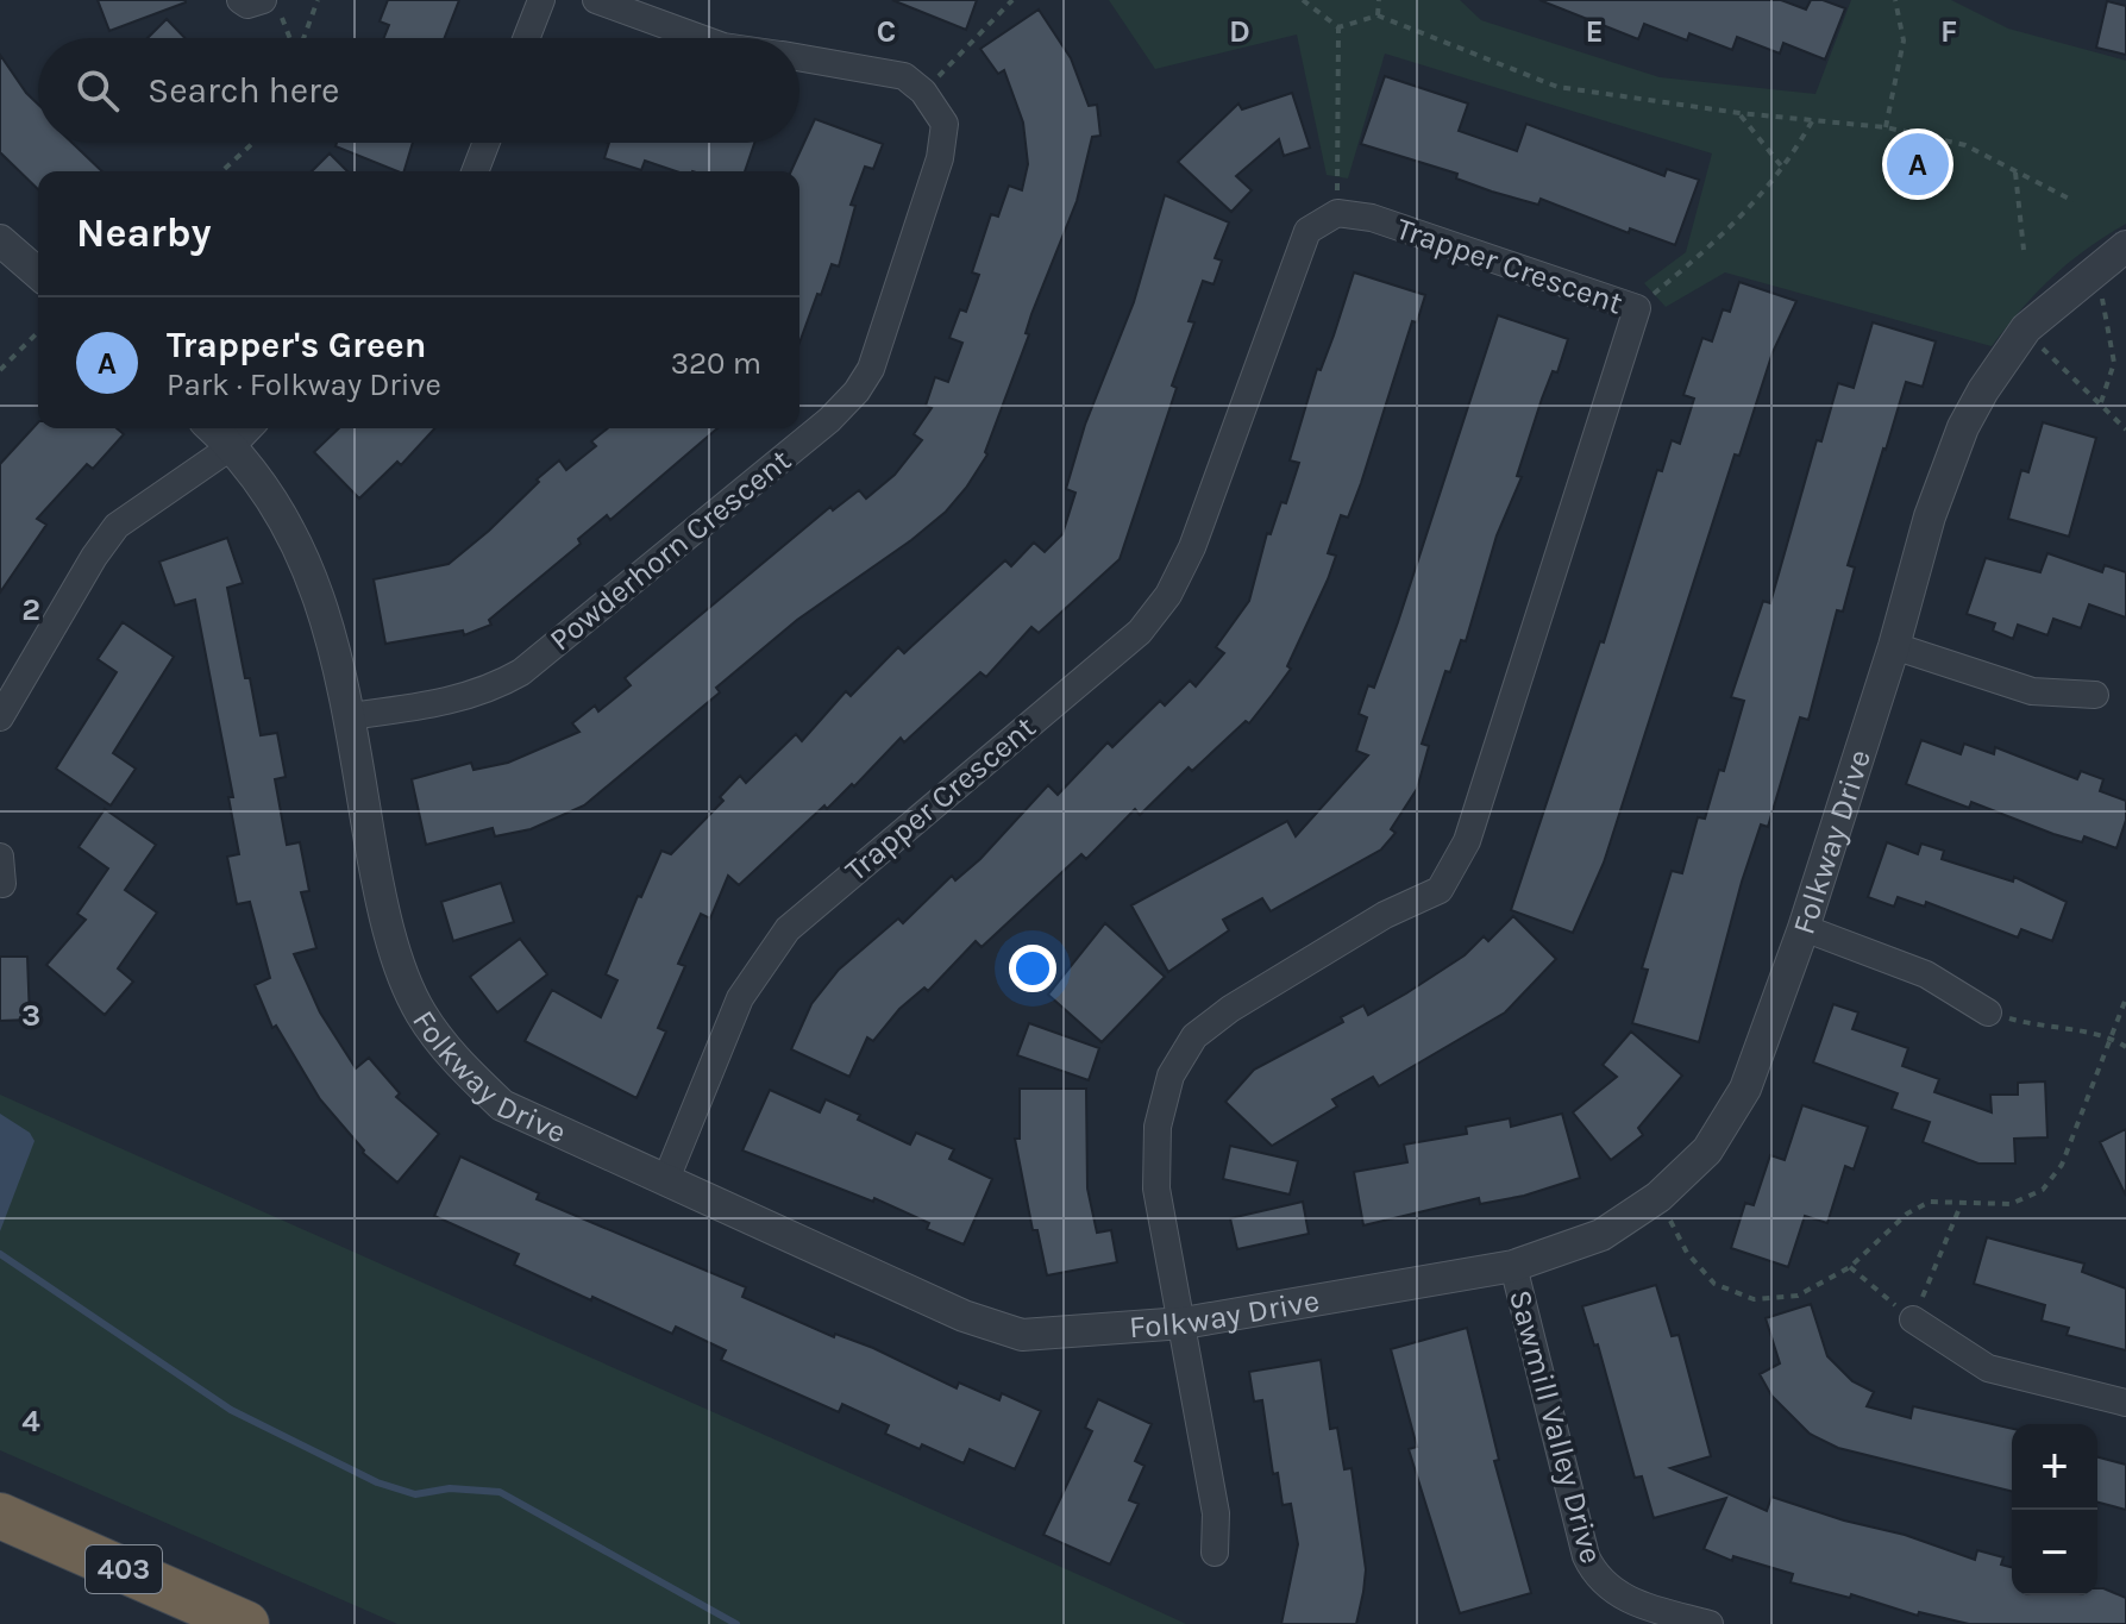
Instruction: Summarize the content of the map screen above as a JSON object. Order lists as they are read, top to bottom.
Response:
{
  "streets": {
    "highway": ["403"],
    "street": [
      "Trapper Crescent",
      "Powderhorn Crescent",
      "Folkway Drive",
      "Sawmill Valley Drive"
    ]
  },
  "crossings": [
    ["Trapper Crescent", "Folkway Drive"],
    ["Powderhorn Crescent", "Folkway Drive"],
    ["Folkway Drive", "Sawmill Valley Drive"]
  ],
  "page": {
    "search": "Search here",
    "pins": "A",
    "heading": "Nearby",
    "list": [
      {
        "mark": "A",
        "name": "Trapper's Green",
        "note": "Park · Folkway Drive",
        "value": "320 m"
      }
    ],
    "map_buttons": ["+", "−"]
  },
  "grid": {
    "columns": [
      "C",
      "D",
      "E",
      "F"
    ],
    "rows": ["2", "3", "4"]
  }
}
